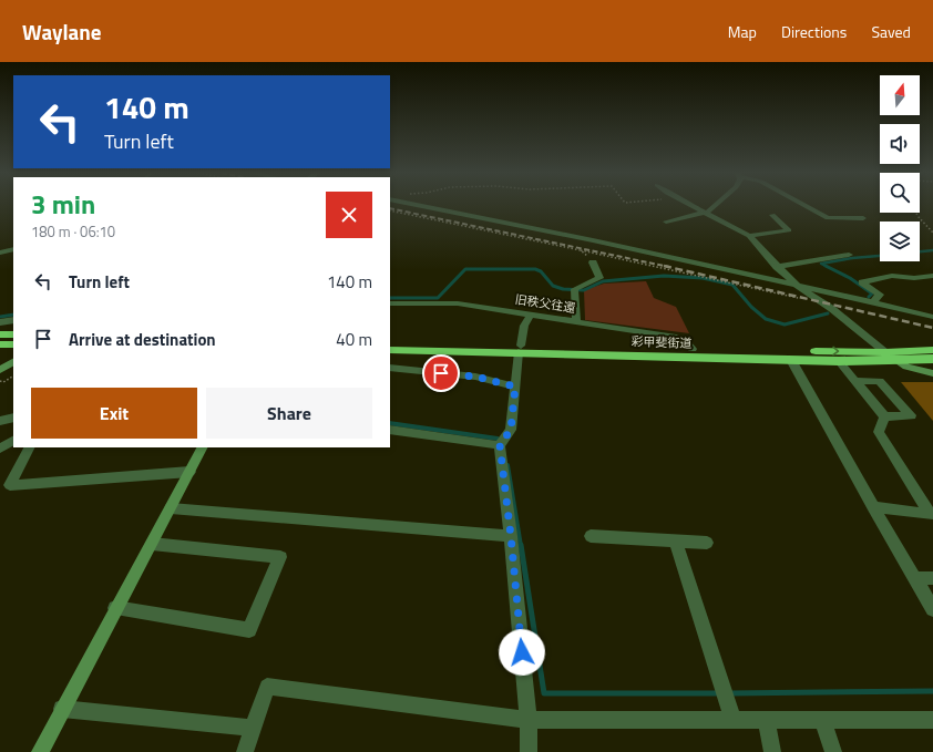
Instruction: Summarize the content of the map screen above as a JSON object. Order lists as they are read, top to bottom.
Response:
{
  "streets": {
    "highway": ["彩甲斐街道"],
    "street": ["旧秩父往還"]
  },
  "crossings": [
    ["旧秩父往還", "彩甲斐街道"]
  ],
  "north": "top",
  "page": {
    "header": "Waylane",
    "nav": ["Map", "Directions", "Saved"],
    "turn": ["140 m", "Turn left"],
    "heading": ["3 min", "180 m · 06:10"],
    "list": [
      {
        "name": "Turn left",
        "value": "140 m"
      },
      {
        "name": "Arrive at destination",
        "value": "40 m"
      }
    ],
    "buttons": ["Exit", "Share"]
  }
}
